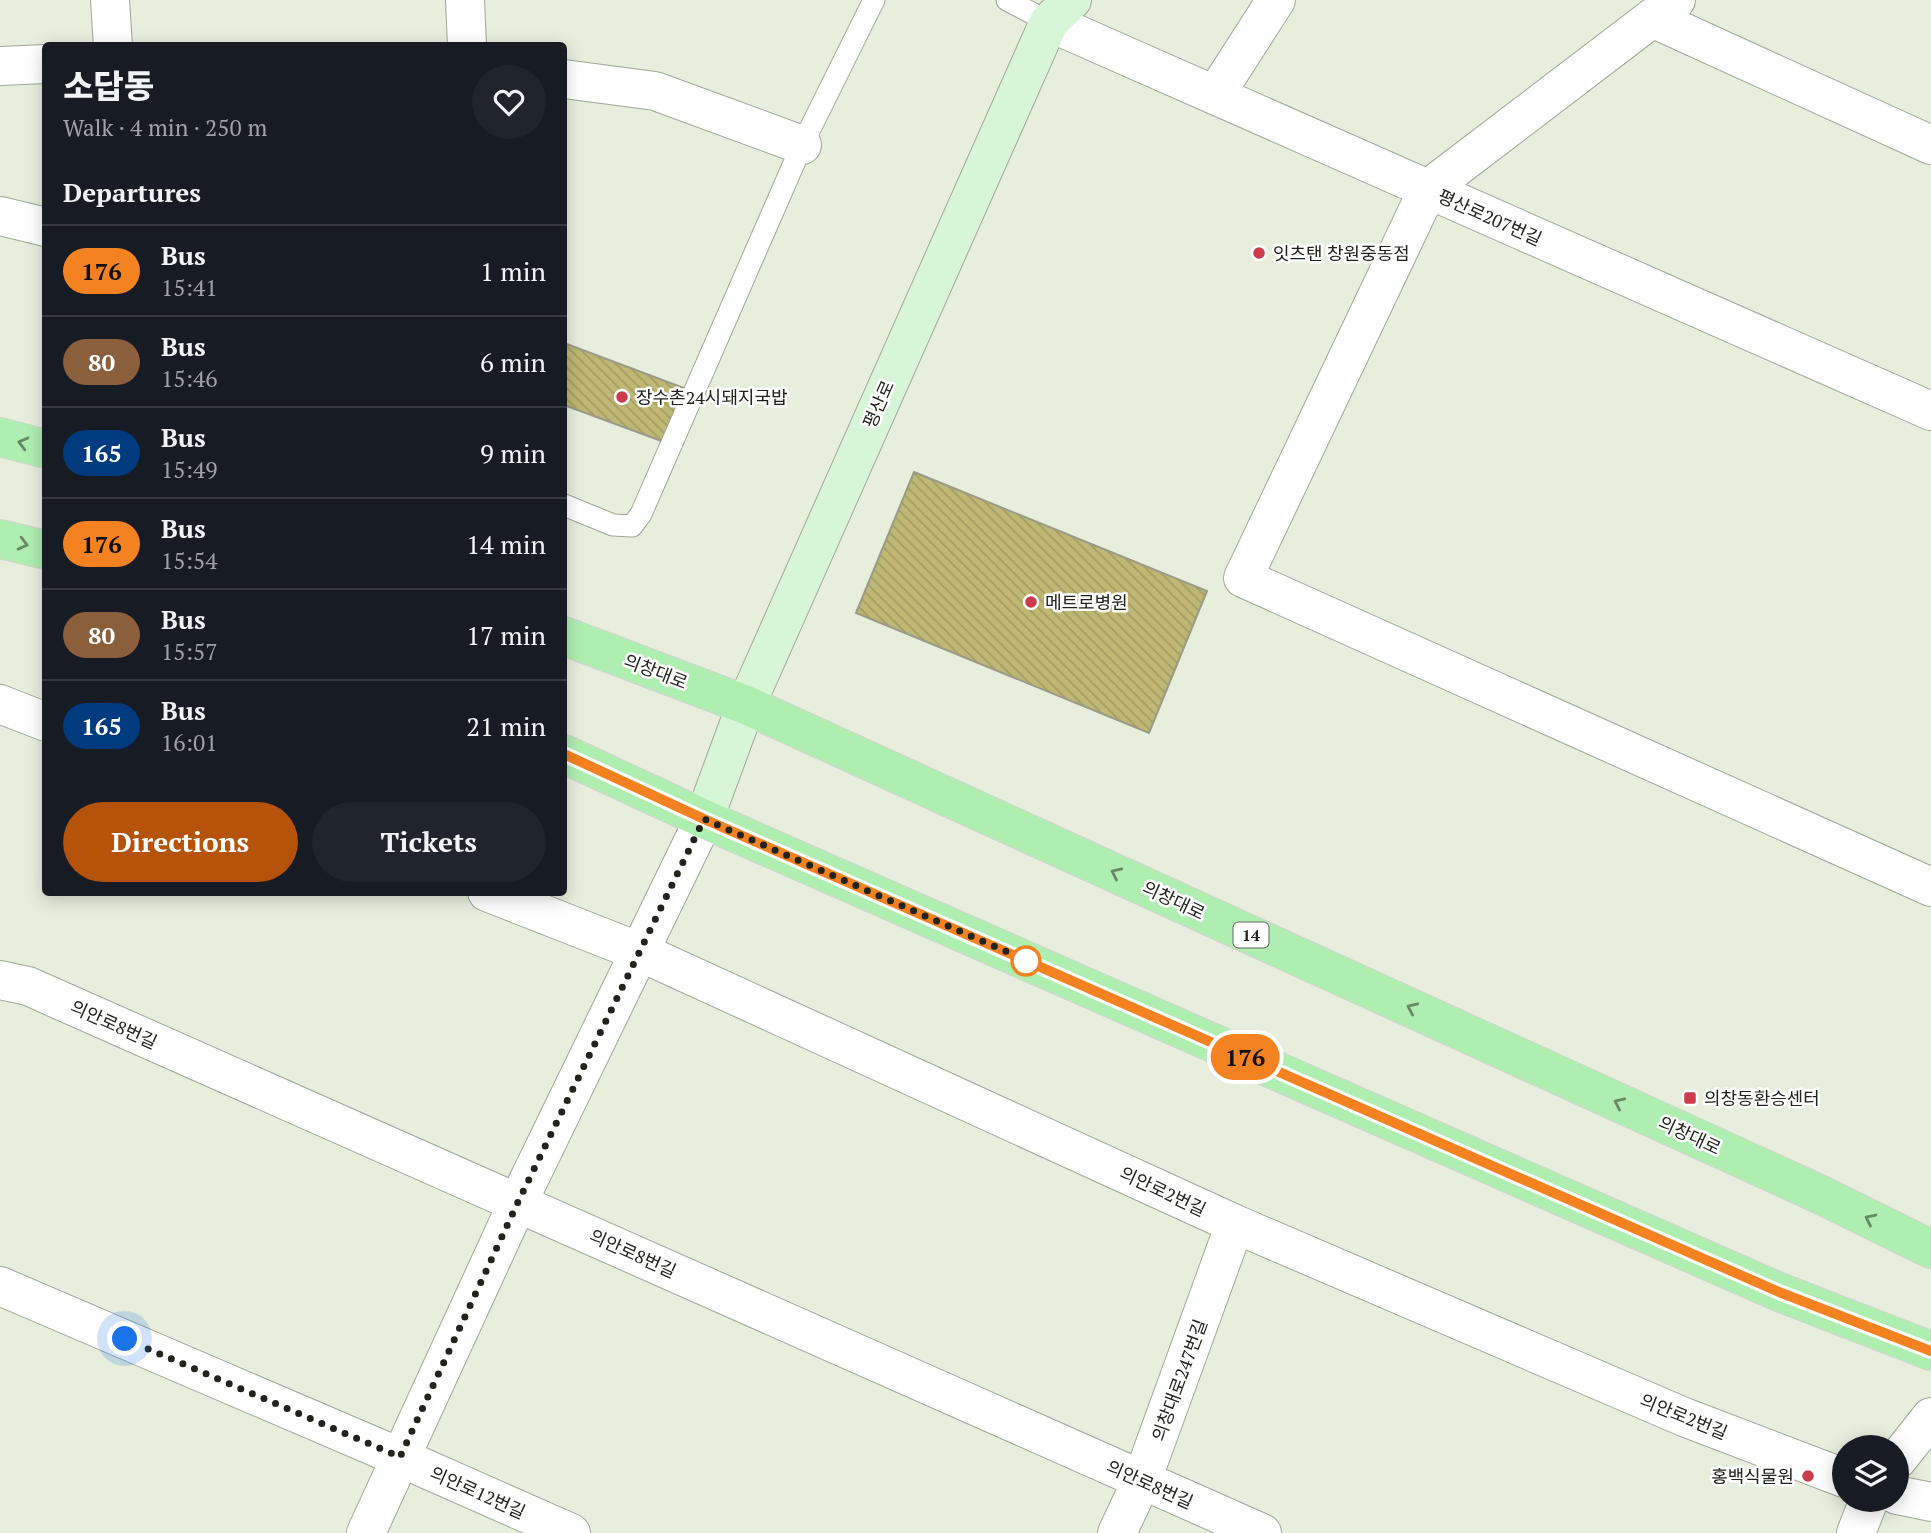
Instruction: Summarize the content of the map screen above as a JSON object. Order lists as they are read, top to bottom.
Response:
{
  "streets": {
    "main road": ["평산로", "의창대로", "14"],
    "street": [
      "평산로207번길",
      "의안로8번길",
      "의안로2번길",
      "의창대로247번길",
      "의안로12번길"
    ]
  },
  "crossings": [
    ["평산로207번길", "평산로"],
    ["평산로", "의창대로"],
    ["의안로8번길", "의창대로247번길"],
    ["의안로2번길", "의창대로247번길"]
  ],
  "places": {
    "other": [
      "잇츠탠 창원중동점",
      "장수촌24시돼지국밥",
      "메트로병원",
      "홍백식물원"
    ],
    "transit": ["의창동환승센터"]
  },
  "lines": ["bus line 176"],
  "page": {
    "on_map": "176",
    "heading": [
      ["소답동", "Walk · 4 min · 250 m"],
      "Departures"
    ],
    "list": [
      {
        "mark": "176",
        "name": "Bus",
        "note": "15:41",
        "value": "1 min"
      },
      {
        "mark": "80",
        "name": "Bus",
        "note": "15:46",
        "value": "6 min"
      },
      {
        "mark": "165",
        "name": "Bus",
        "note": "15:49",
        "value": "9 min"
      },
      {
        "mark": "176",
        "name": "Bus",
        "note": "15:54",
        "value": "14 min"
      },
      {
        "mark": "80",
        "name": "Bus",
        "note": "15:57",
        "value": "17 min"
      },
      {
        "mark": "165",
        "name": "Bus",
        "note": "16:01",
        "value": "21 min"
      }
    ],
    "buttons": ["Directions", "Tickets"]
  }
}
